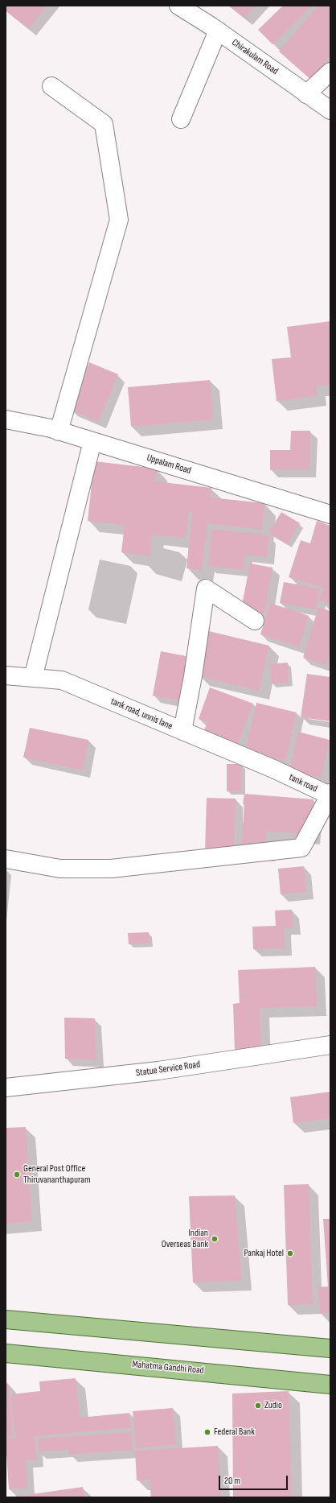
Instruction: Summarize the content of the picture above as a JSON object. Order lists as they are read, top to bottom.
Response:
{
  "streets": {
    "main road": ["Mahatma Gandhi Road"],
    "street": [
      "Chirakulam Road",
      "Uppalam Road",
      "tank road, unnis lane",
      "tank road",
      "Statue Service Road"
    ]
  },
  "crossings": [
    ["tank road, unnis lane", "tank road"]
  ],
  "places": [
    "General Post Office Thiruvananthapuram",
    "Indian Overseas Bank",
    "Pankaj Hotel",
    "Zudio",
    "Federal Bank"
  ],
  "scale_bar": "20 m"
}
